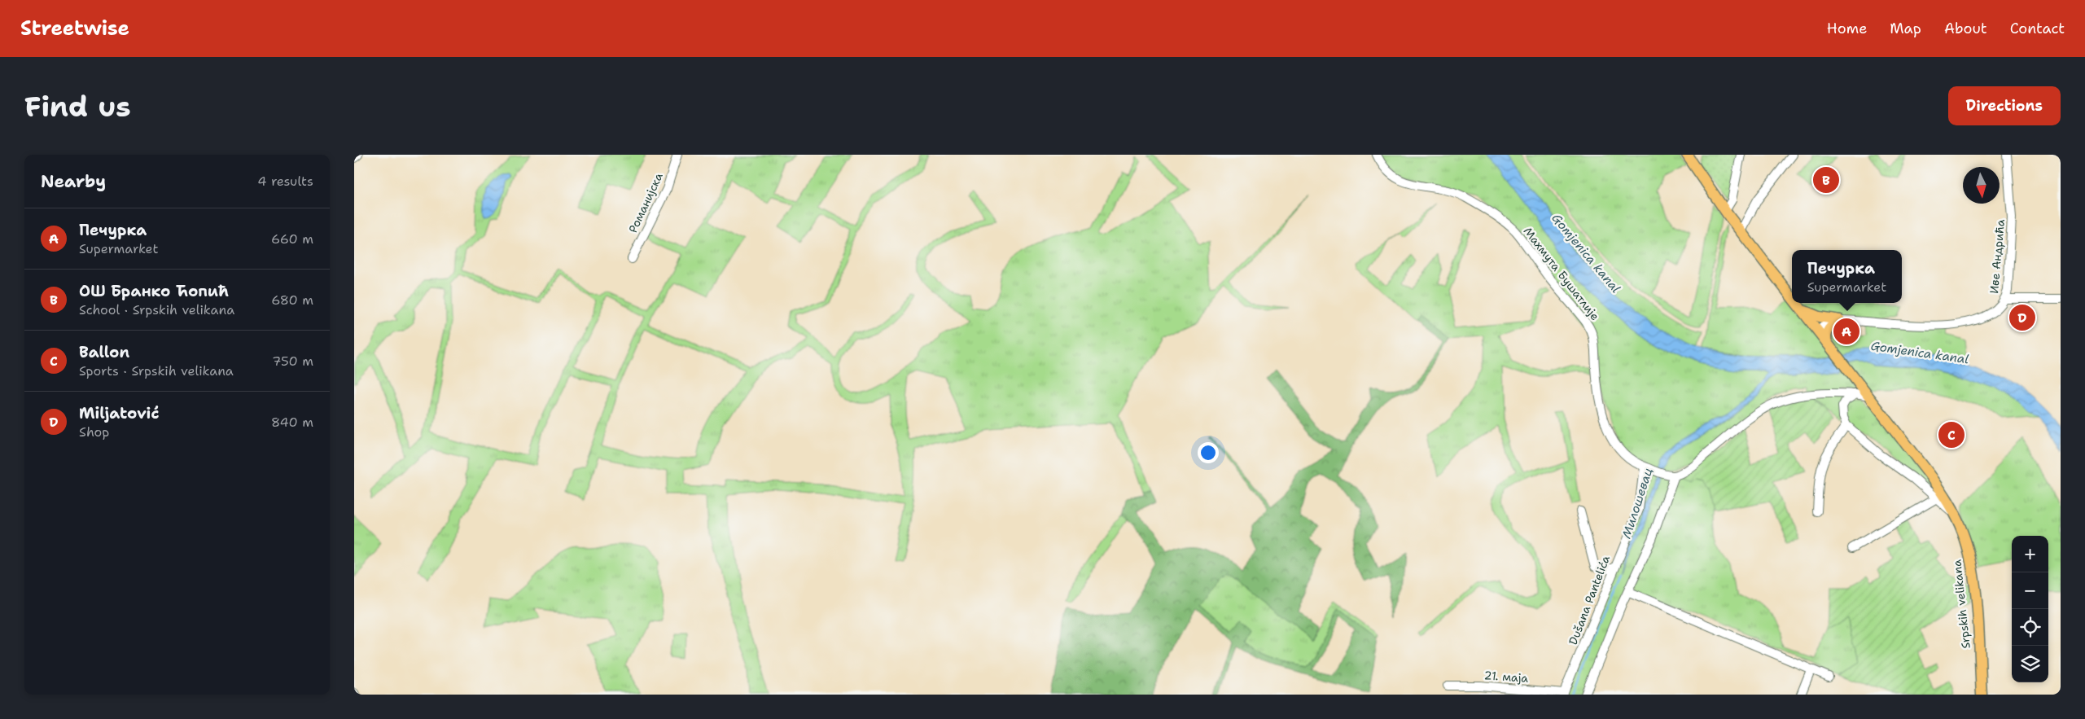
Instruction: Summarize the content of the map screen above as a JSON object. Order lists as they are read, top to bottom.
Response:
{
  "streets": {
    "main road": ["Srpskih velikana"],
    "street": [
      "Романијска",
      "Иве Андрића",
      "Махмута Бушатлије",
      "Dušana Pantelića",
      "21. маја"
    ]
  },
  "crossings": [
    ["Махмута Бушатлије", "Dušana Pantelića"],
    ["Dušana Pantelića", "21. маја"]
  ],
  "water": ["Gomjenica kanal", "Милошевац"],
  "north": "bottom",
  "page": {
    "header": "Streetwise",
    "nav": [
      "Home",
      "Map",
      "About",
      "Contact"
    ],
    "buttons": "Directions",
    "title": "Find us",
    "heading": ["Nearby", "4 results"],
    "pins": [
      "B",
      "D",
      "A",
      "C"
    ],
    "list": [
      {
        "mark": "A",
        "name": "Печурка",
        "note": "Supermarket",
        "value": "660 m"
      },
      {
        "mark": "B",
        "name": "ОШ Бранко Ћопић",
        "note": "School · Srpskih velikana",
        "value": "680 m"
      },
      {
        "mark": "C",
        "name": "Ballon",
        "note": "Sports · Srpskih velikana",
        "value": "750 m"
      },
      {
        "mark": "D",
        "name": "Miljatović",
        "note": "Shop",
        "value": "840 m"
      }
    ],
    "popup": ["Печурка", "Supermarket"],
    "map_buttons": ["+", "−"]
  }
}
